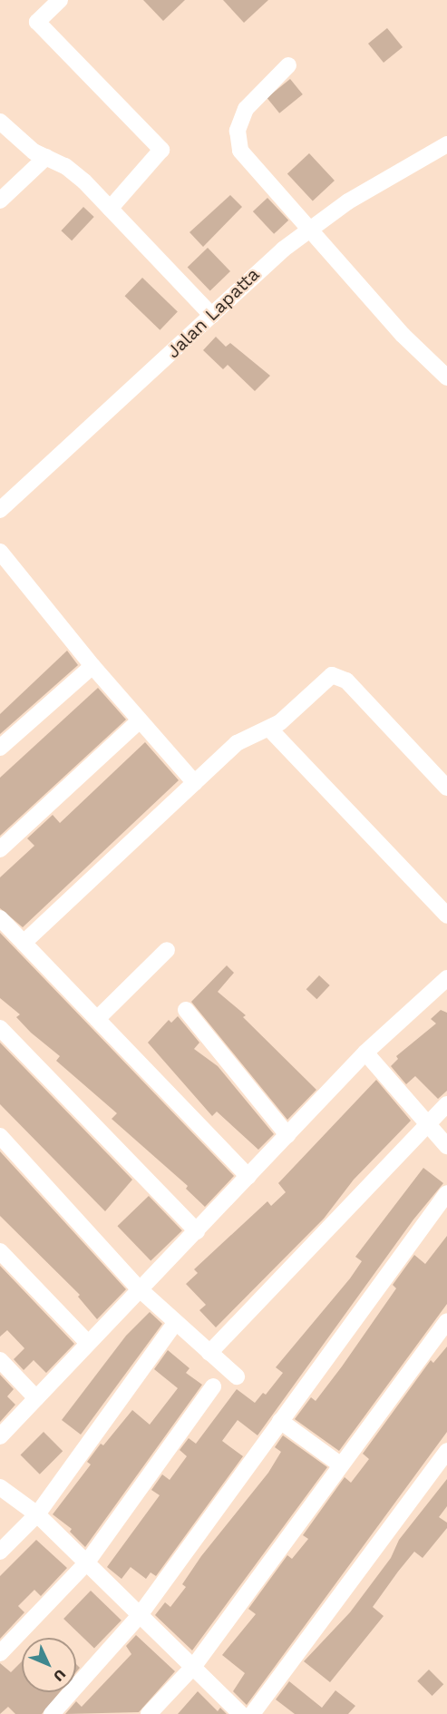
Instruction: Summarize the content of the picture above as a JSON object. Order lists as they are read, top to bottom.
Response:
{
  "streets": {
    "street": ["Jalan Lapatta"]
  },
  "north": "bottom right"
}
